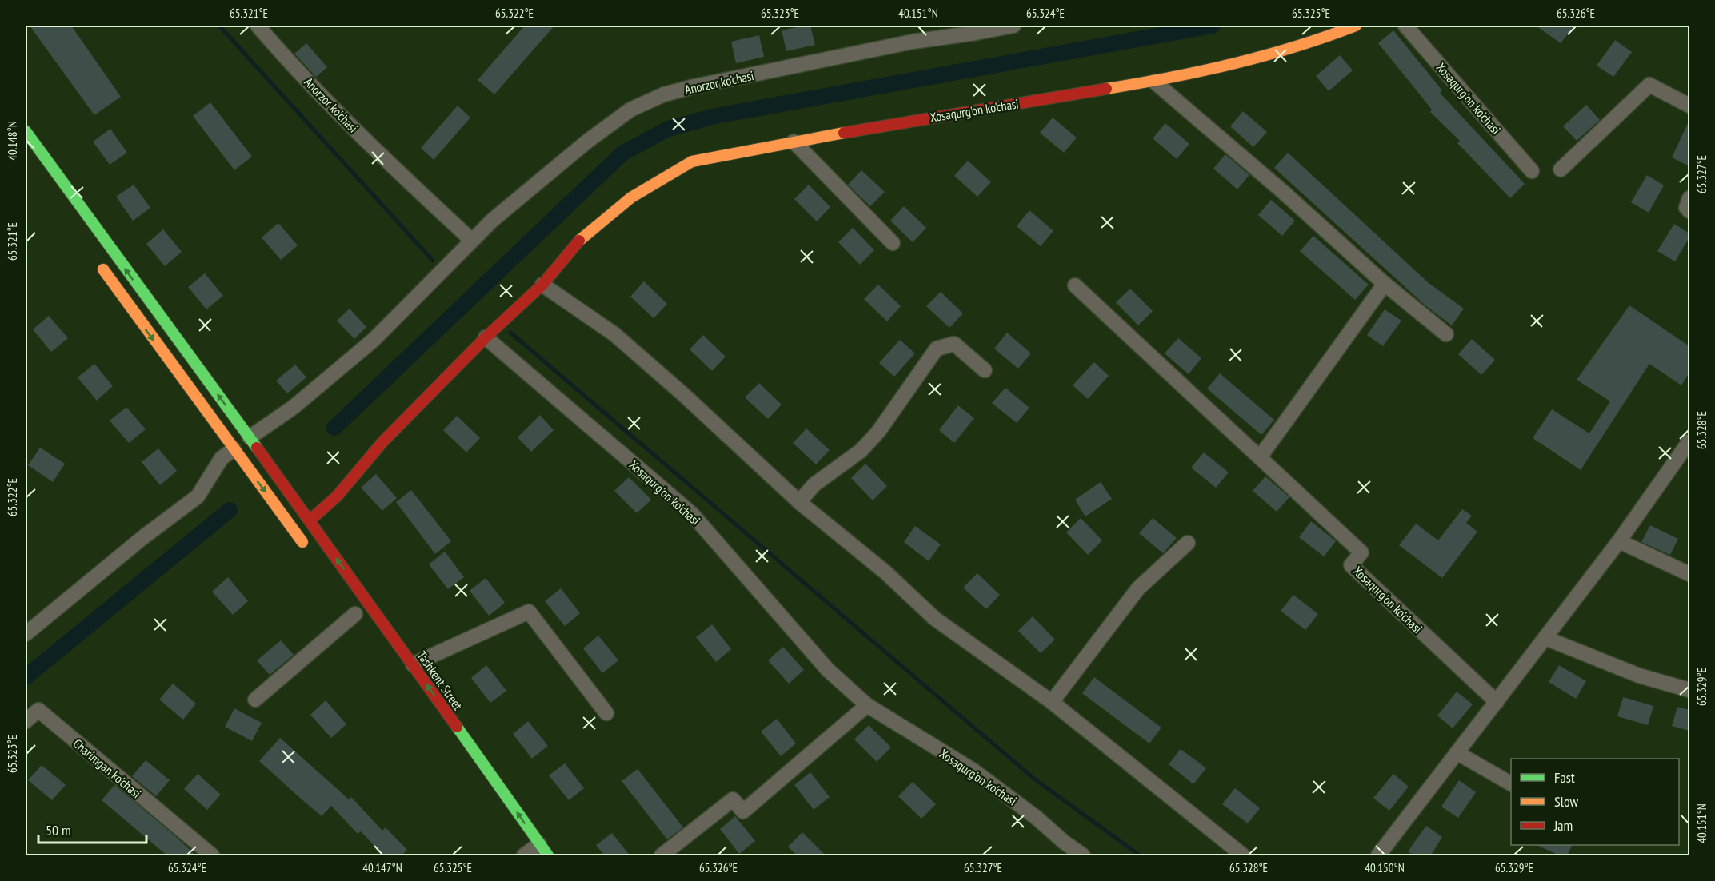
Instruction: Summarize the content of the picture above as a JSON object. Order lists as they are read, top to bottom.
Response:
{
  "streets": {
    "main road": ["Xosaqurg'on ko'chasi", "Tashkent Street"],
    "street": ["Anorzor ko'chasi", "Charimgan ko'chasi"]
  },
  "crossings": [
    ["Anorzor ko'chasi", "Tashkent Street"],
    ["Xosaqurg'on ko'chasi", "Tashkent Street"]
  ],
  "legend": ["Fast", "Slow", "Jam"],
  "scale_bar": "50 m",
  "coordinates": [
    "65.321°E",
    "65.322°E",
    "65.323°E",
    "40.151°N",
    "65.324°E",
    "65.325°E",
    "65.326°E",
    "40.148°N",
    "65.327°E",
    "65.328°E",
    "65.329°E",
    "40.147°N",
    "40.150°N"
  ]
}
